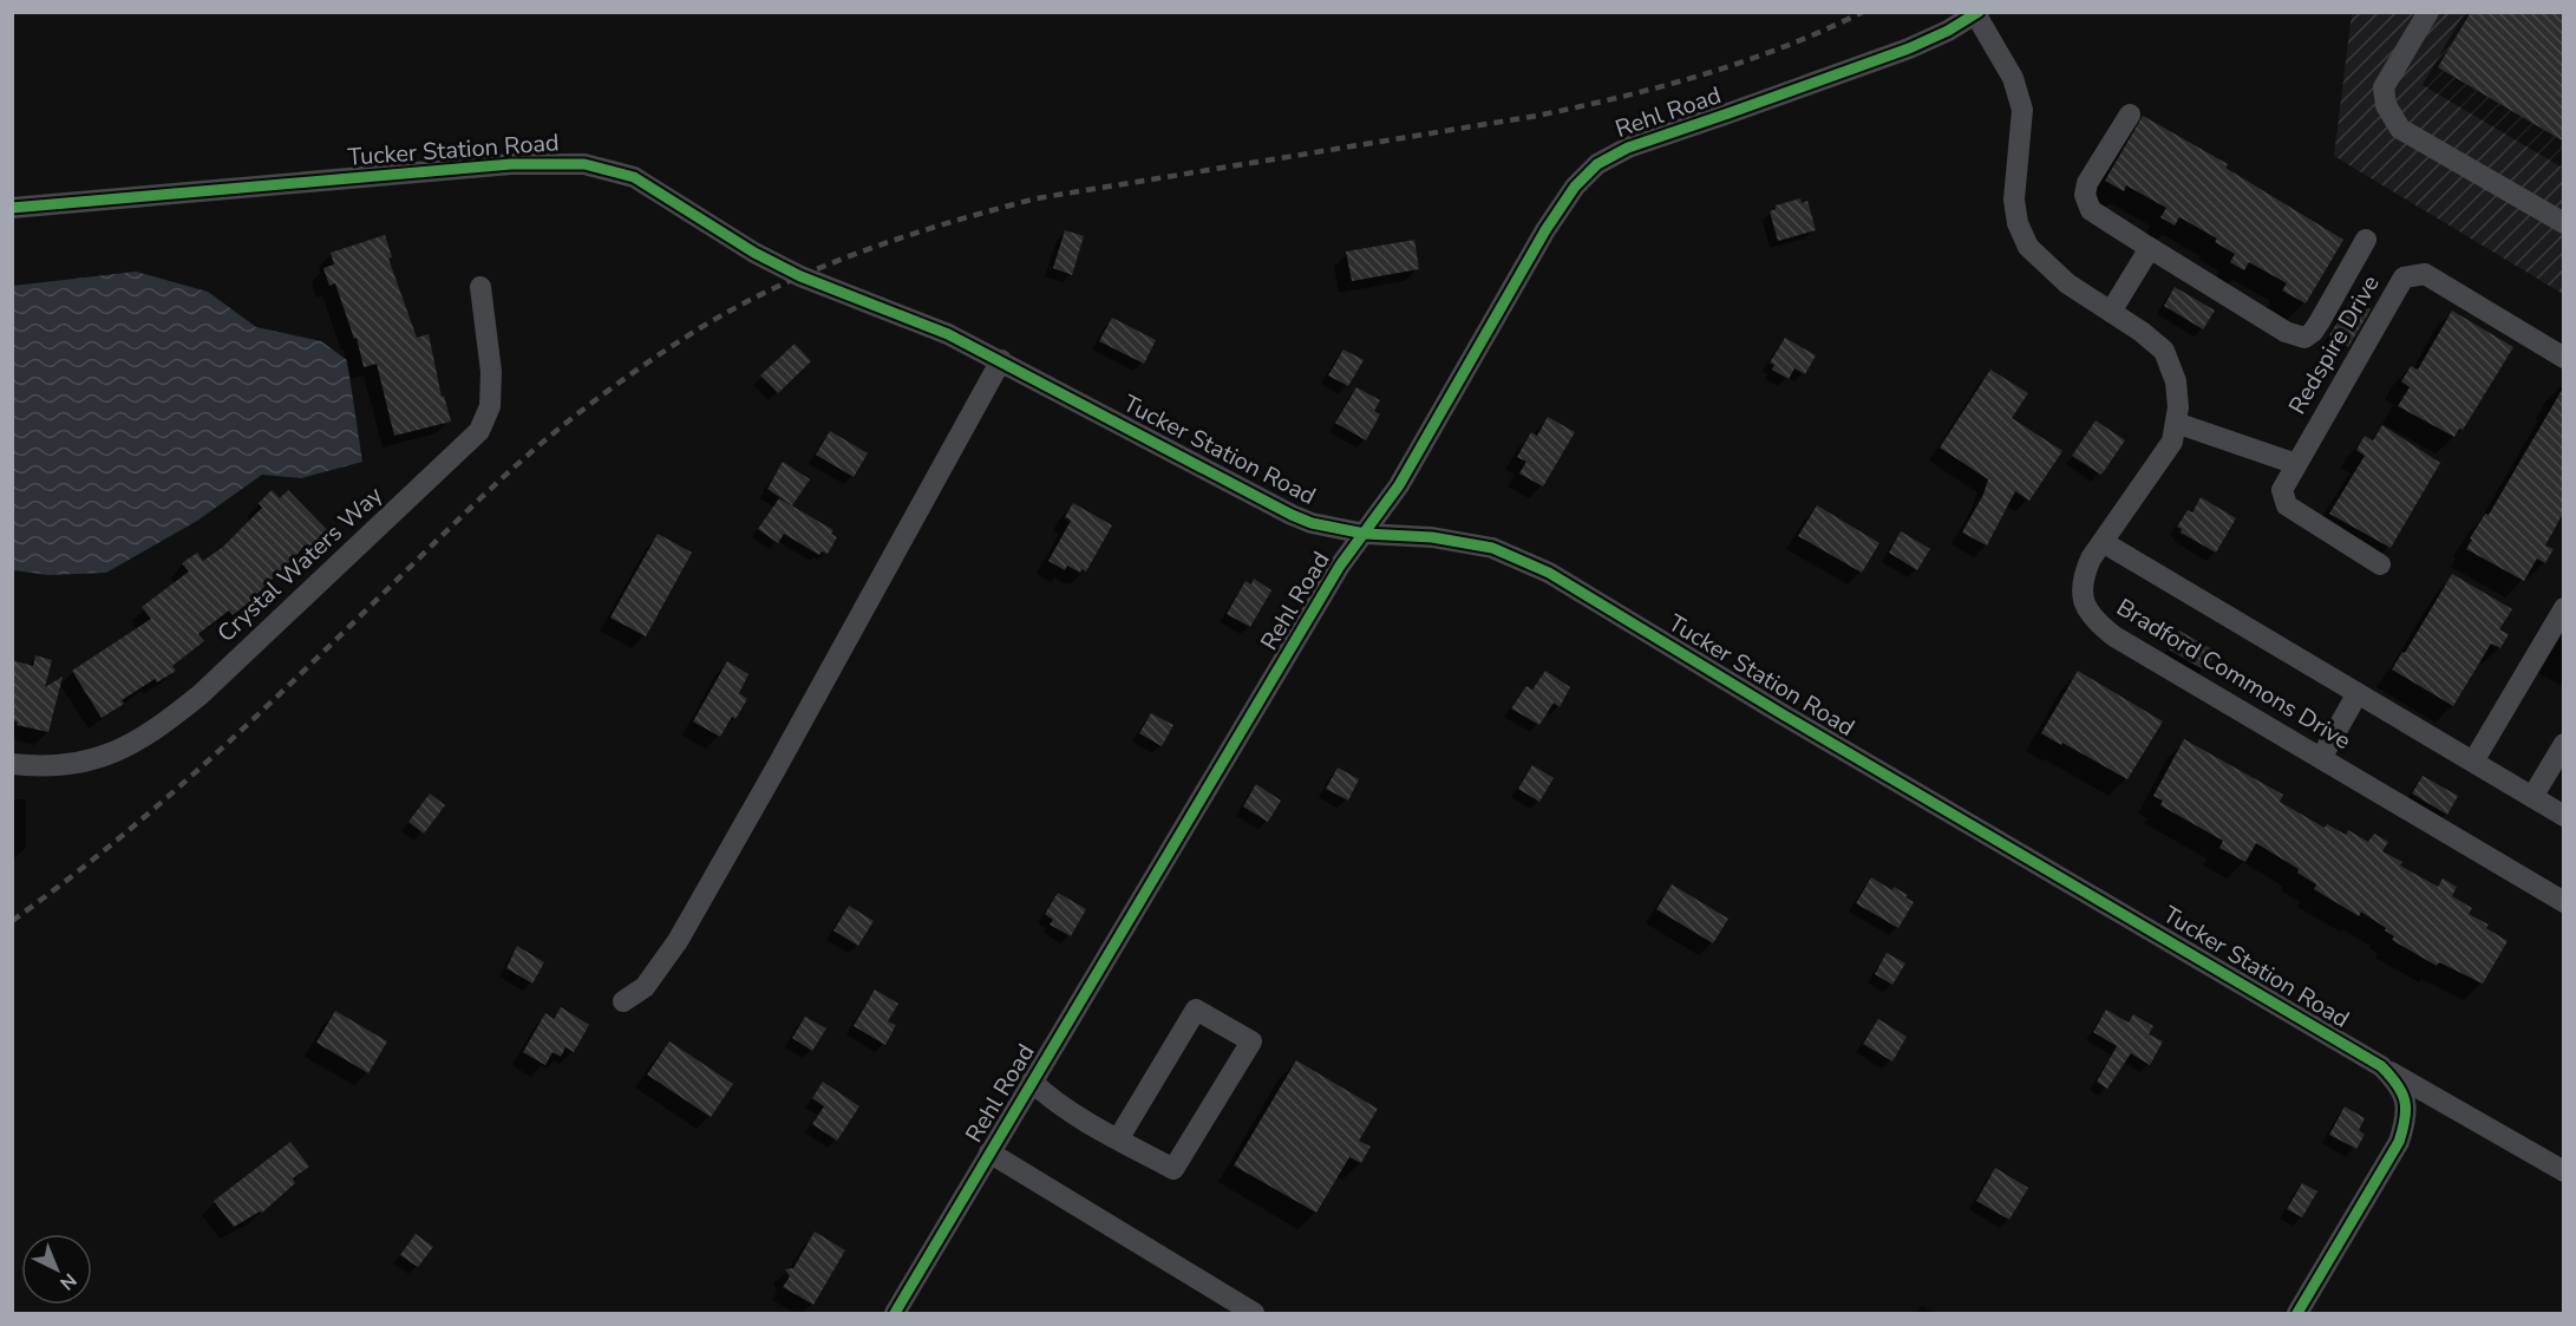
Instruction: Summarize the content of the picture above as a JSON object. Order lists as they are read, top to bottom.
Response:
{
  "streets": {
    "street": [
      "Rehl Road",
      "Tucker Station Road",
      "Redspire Drive",
      "Crystal Waters Way",
      "Bradford Commons Drive"
    ]
  },
  "crossings": [
    ["Rehl Road", "Tucker Station Road"],
    ["Rehl Road", "Bradford Commons Drive"]
  ],
  "north": "bottom right"
}
